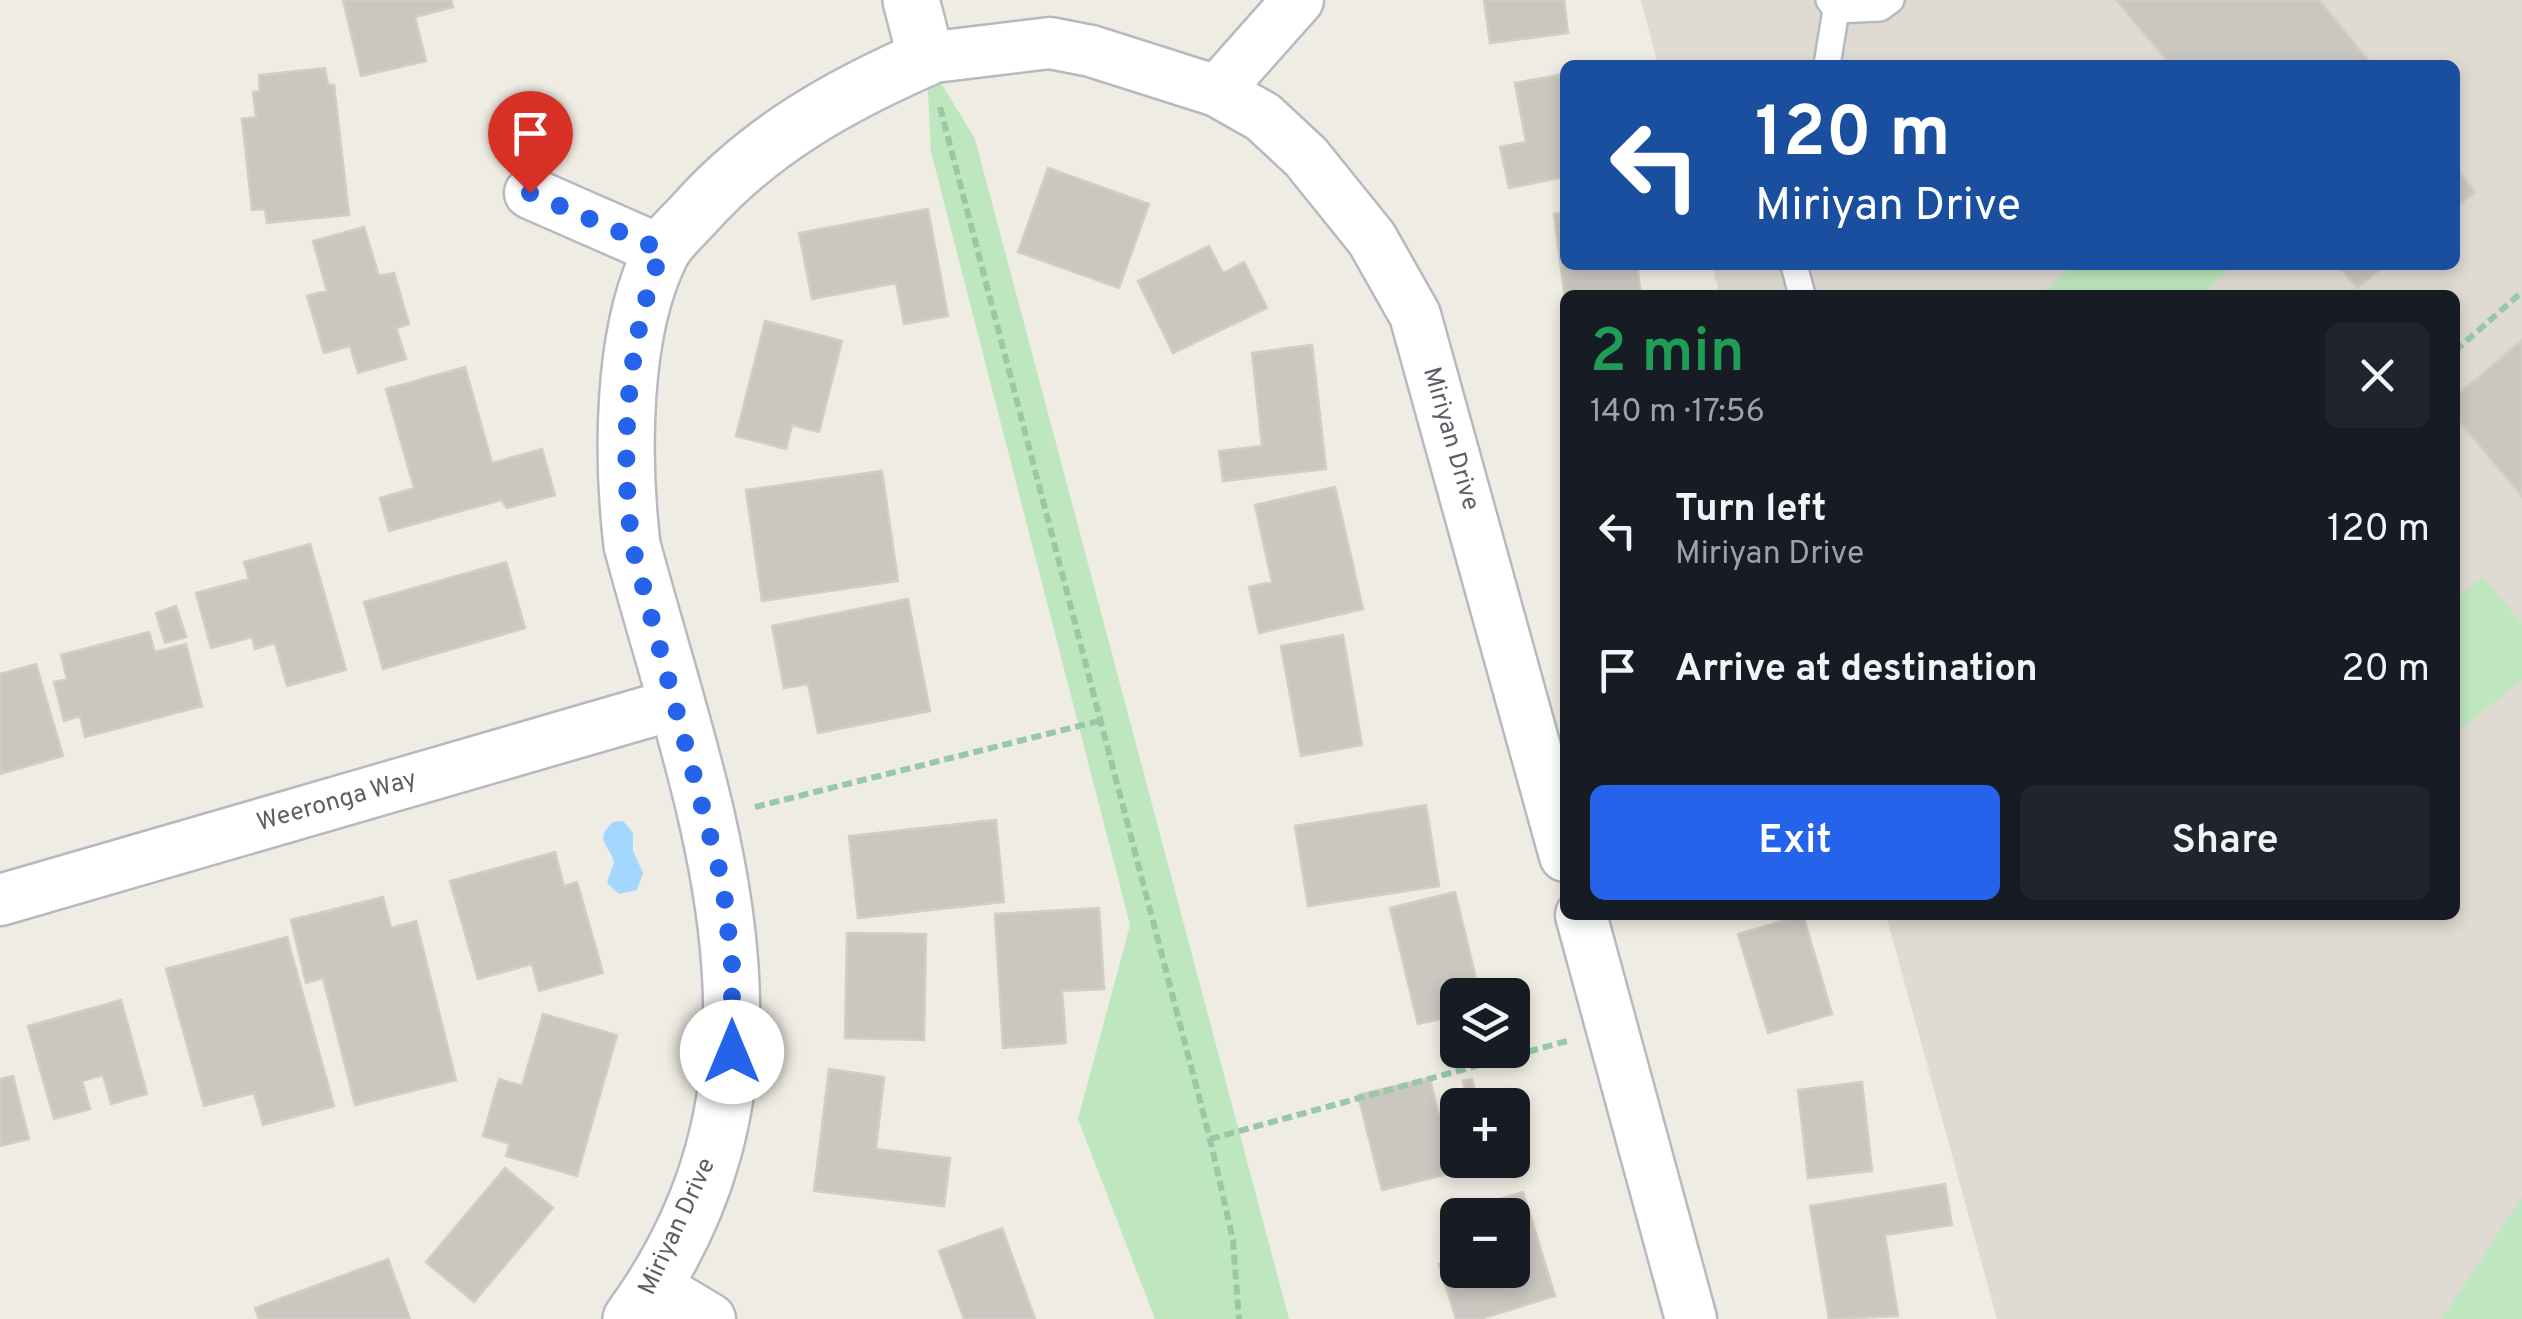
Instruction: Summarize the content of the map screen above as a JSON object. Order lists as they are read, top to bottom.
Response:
{
  "streets": {
    "street": ["Miriyan Drive", "Weeronga Way"]
  },
  "crossings": [
    ["Miriyan Drive", "Weeronga Way"]
  ],
  "page": {
    "turn": ["120 m", "Miriyan Drive"],
    "heading": ["2 min", "140 m · 17:56"],
    "list": [
      {
        "name": "Turn left",
        "note": "Miriyan Drive",
        "value": "120 m"
      },
      {
        "name": "Arrive at destination",
        "value": "20 m"
      }
    ],
    "buttons": ["Exit", "Share"],
    "map_buttons": ["+", "−"]
  }
}
